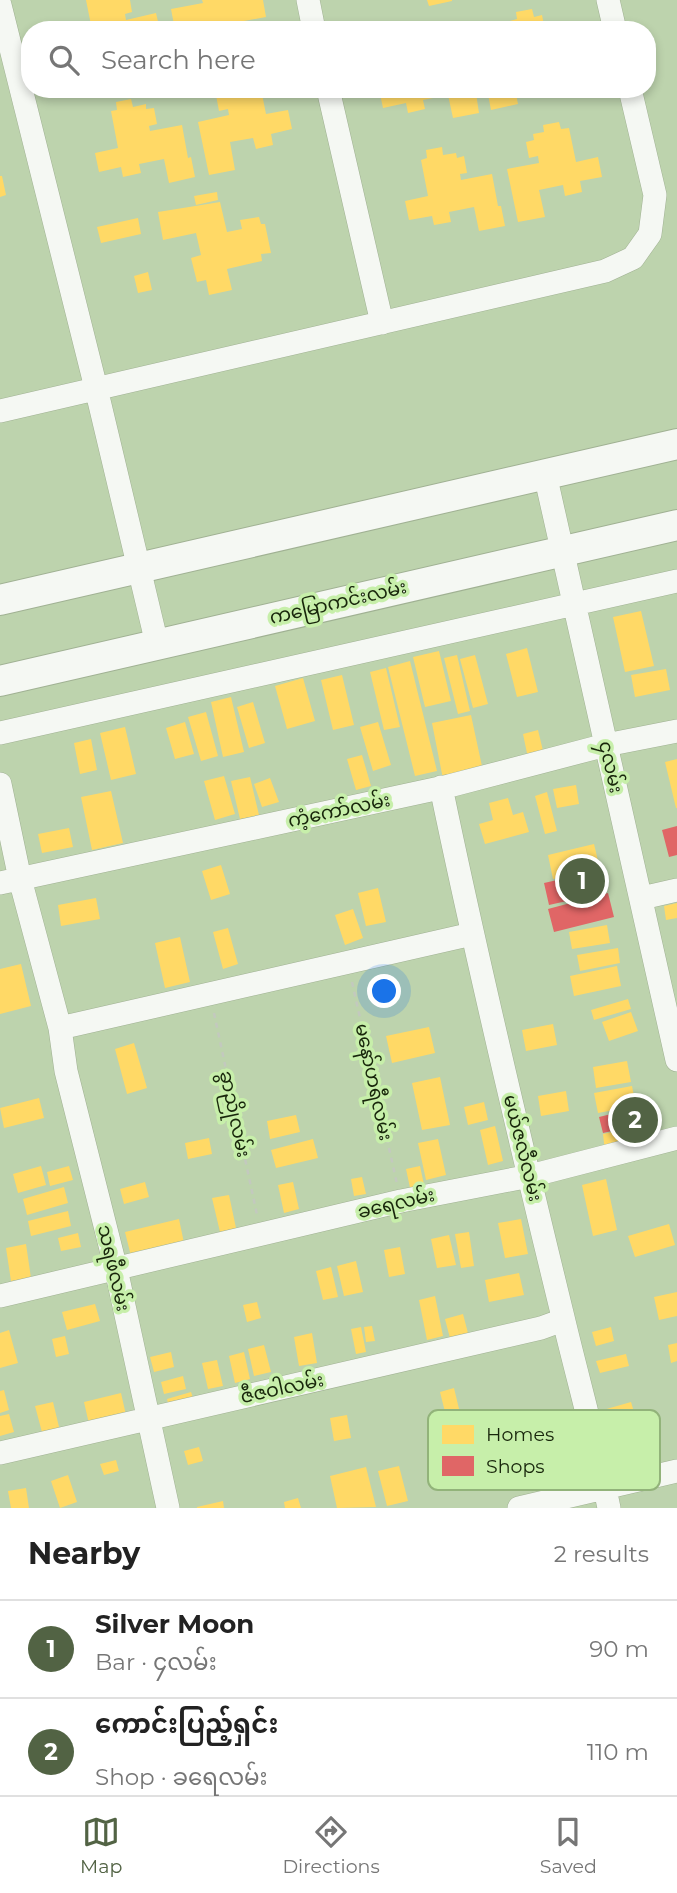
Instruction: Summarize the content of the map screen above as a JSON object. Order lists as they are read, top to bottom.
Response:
{
  "streets": {
    "main road": ["ကမြောကင်းလမ်း"],
    "street": [
      "၄လမ်း",
      "ကံ့ကော်လမ်း",
      "မယ်ဇလီလမ်း",
      "ခရေလမ်း",
      "သရဖီလမ်း",
      "ဇီဇဝါလမ်း"
    ],
    "path": ["မနော်ဟရီလမ်း", "ခွာညိုလမ်း"]
  },
  "crossings": [
    ["ကမြောကင်းလမ်း", "၄လမ်း"],
    ["၄လမ်း", "ကံ့ကော်လမ်း"],
    ["ကံ့ကော်လမ်း", "မယ်ဇလီလမ်း"],
    ["ကံ့ကော်လမ်း", "သရဖီလမ်း"],
    ["မနော်ဟရီလမ်း", "ခရေလမ်း"],
    ["ခွာညိုလမ်း", "ခရေလမ်း"],
    ["မယ်ဇလီလမ်း", "ခရေလမ်း"],
    ["မယ်ဇလီလမ်း", "ဇီဇဝါလမ်း"],
    ["ခရေလမ်း", "သရဖီလမ်း"],
    ["သရဖီလမ်း", "ဇီဇဝါလမ်း"]
  ],
  "legend": ["Homes", "Shops"],
  "page": {
    "search": "Search here",
    "pins": ["1", "2"],
    "heading": ["Nearby", "2 results"],
    "list": [
      {
        "mark": "1",
        "name": "Silver Moon",
        "note": "Bar · ၄လမ်း",
        "value": "90 m"
      },
      {
        "mark": "2",
        "name": "ကောင်းပြည့်ရှင်း",
        "note": "Shop · ခရေလမ်း",
        "value": "110 m"
      }
    ],
    "nav": ["Map", "Directions", "Saved"]
  }
}
